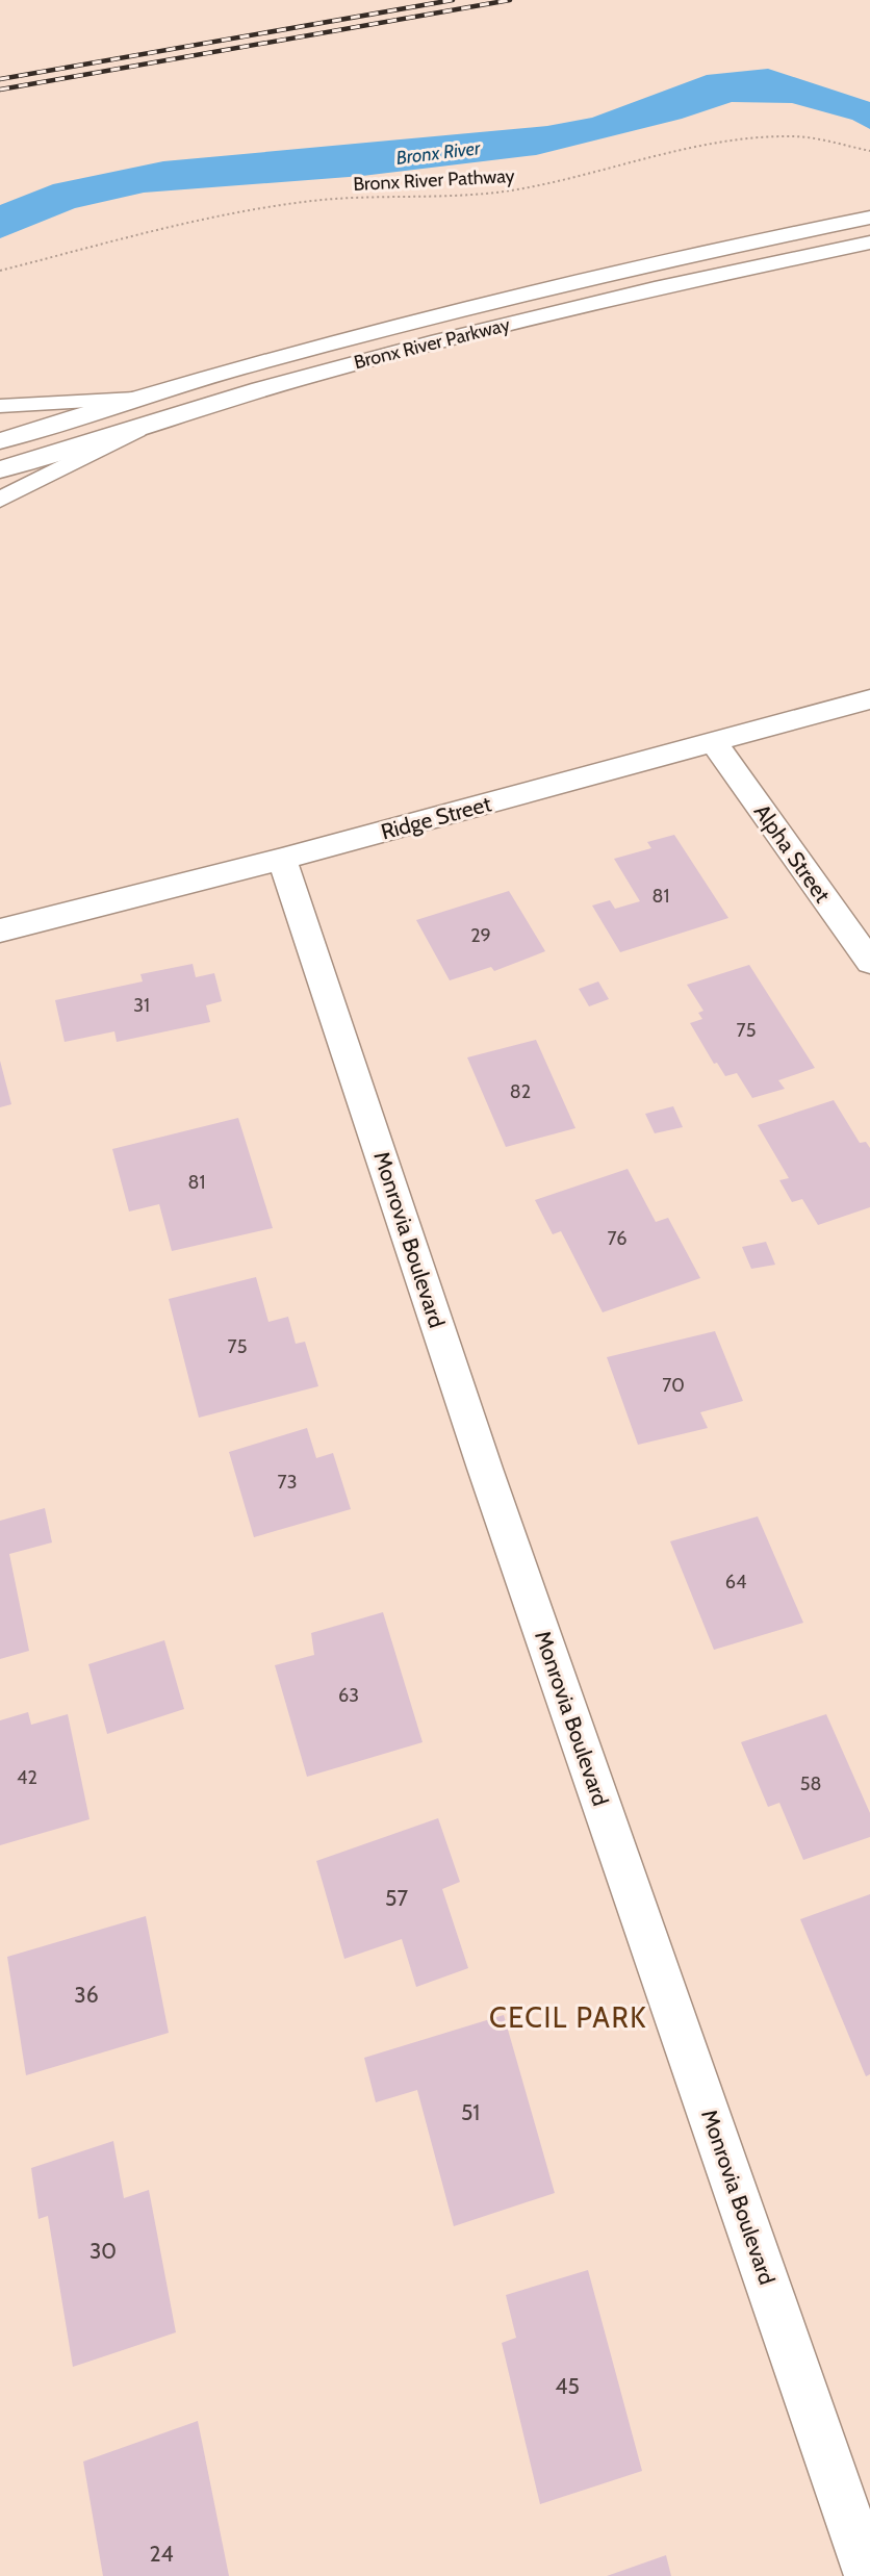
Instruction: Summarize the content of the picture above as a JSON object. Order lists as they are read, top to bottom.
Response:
{
  "streets": {
    "main road": [
      "Bronx River Parkway",
      "Ridge Street",
      "Alpha Street",
      "Monrovia Boulevard"
    ],
    "path": ["Bronx River Pathway"]
  },
  "crossings": [
    ["Ridge Street", "Alpha Street"],
    ["Ridge Street", "Monrovia Boulevard"]
  ],
  "districts": ["CECIL PARK"],
  "water": ["Bronx River"],
  "house_numbers": [
    "81",
    "29",
    "31",
    "75",
    "82",
    "81",
    "76",
    "75",
    "70",
    "73",
    "64",
    "63",
    "42",
    "58",
    "57",
    "36",
    "51",
    "30",
    "45",
    "24"
  ]
}
